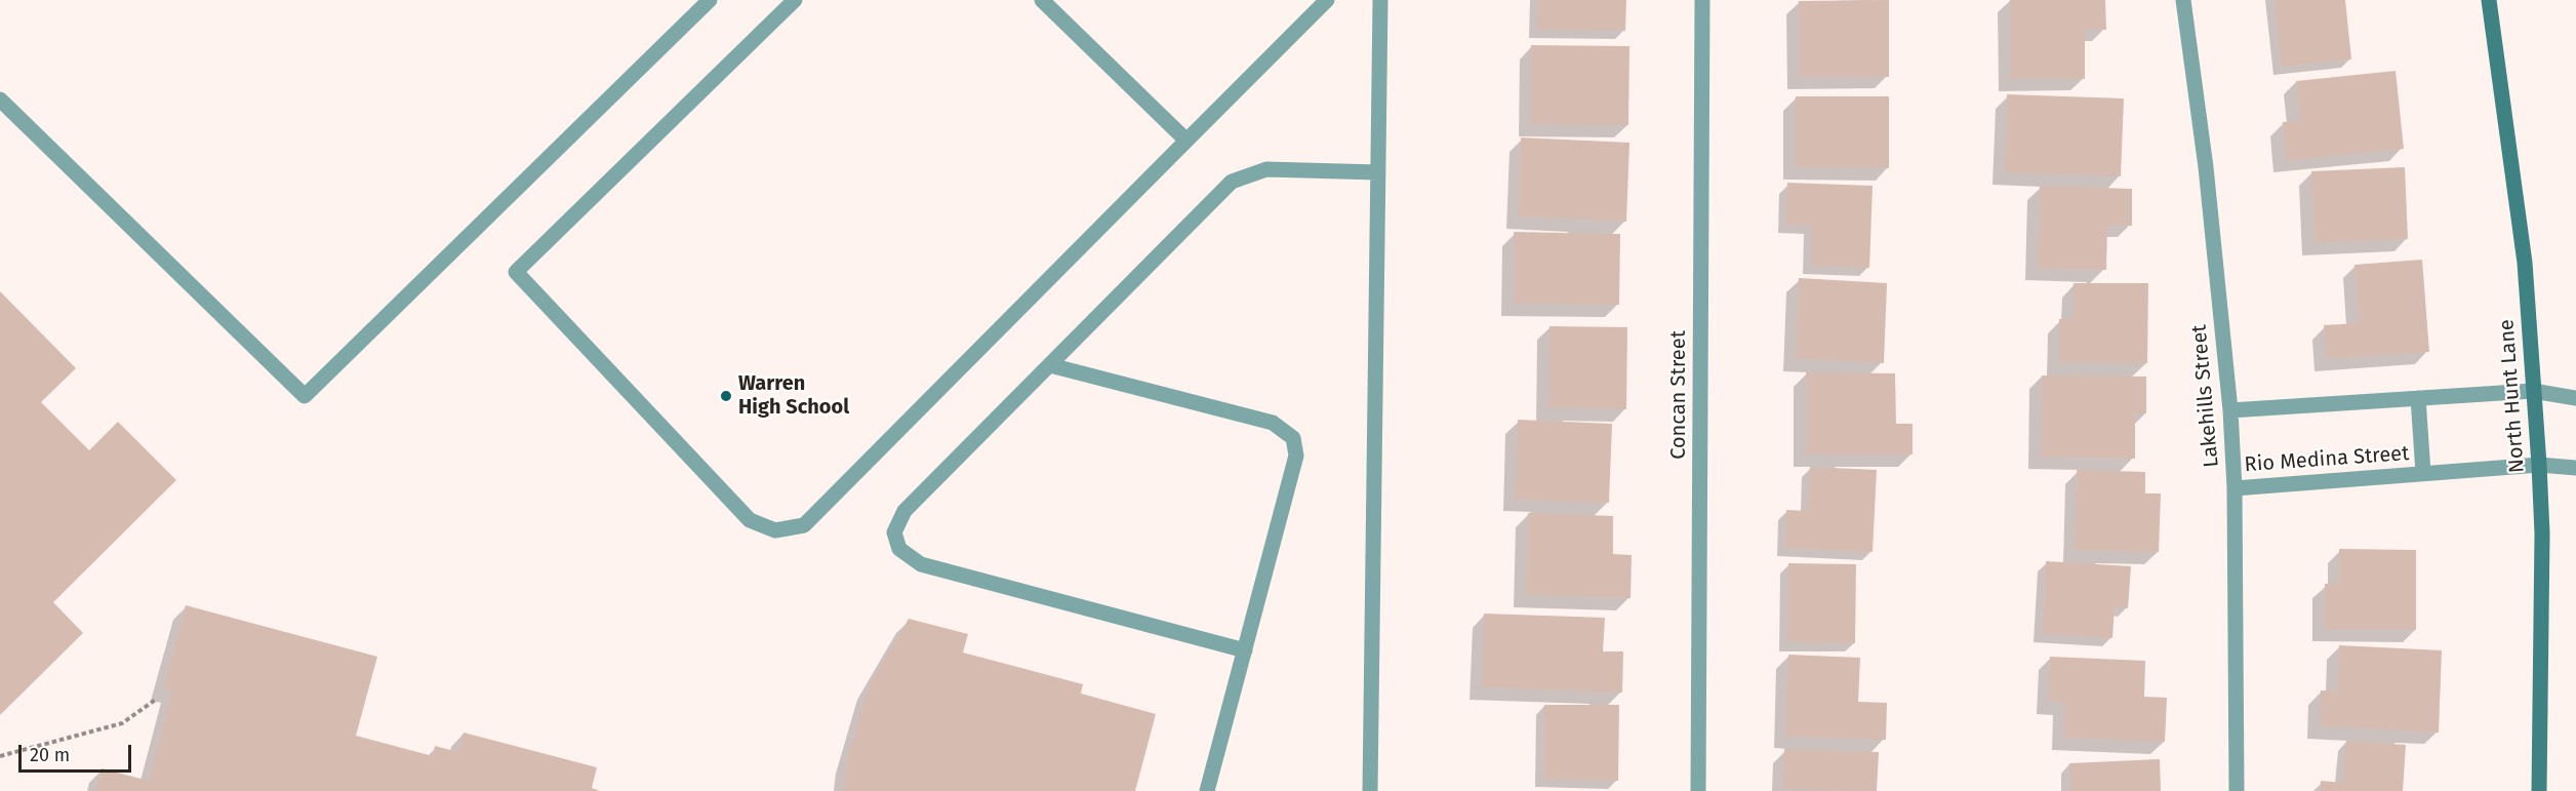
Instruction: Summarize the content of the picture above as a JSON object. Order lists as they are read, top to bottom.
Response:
{
  "streets": {
    "main road": ["North Hunt Lane"],
    "street": ["Concan Street", "Lakehills Street", "Rio Medina Street"]
  },
  "crossings": [
    ["Lakehills Street", "Rio Medina Street"],
    ["North Hunt Lane", "Rio Medina Street"]
  ],
  "places": ["Warren High School"],
  "scale_bar": "20 m"
}
